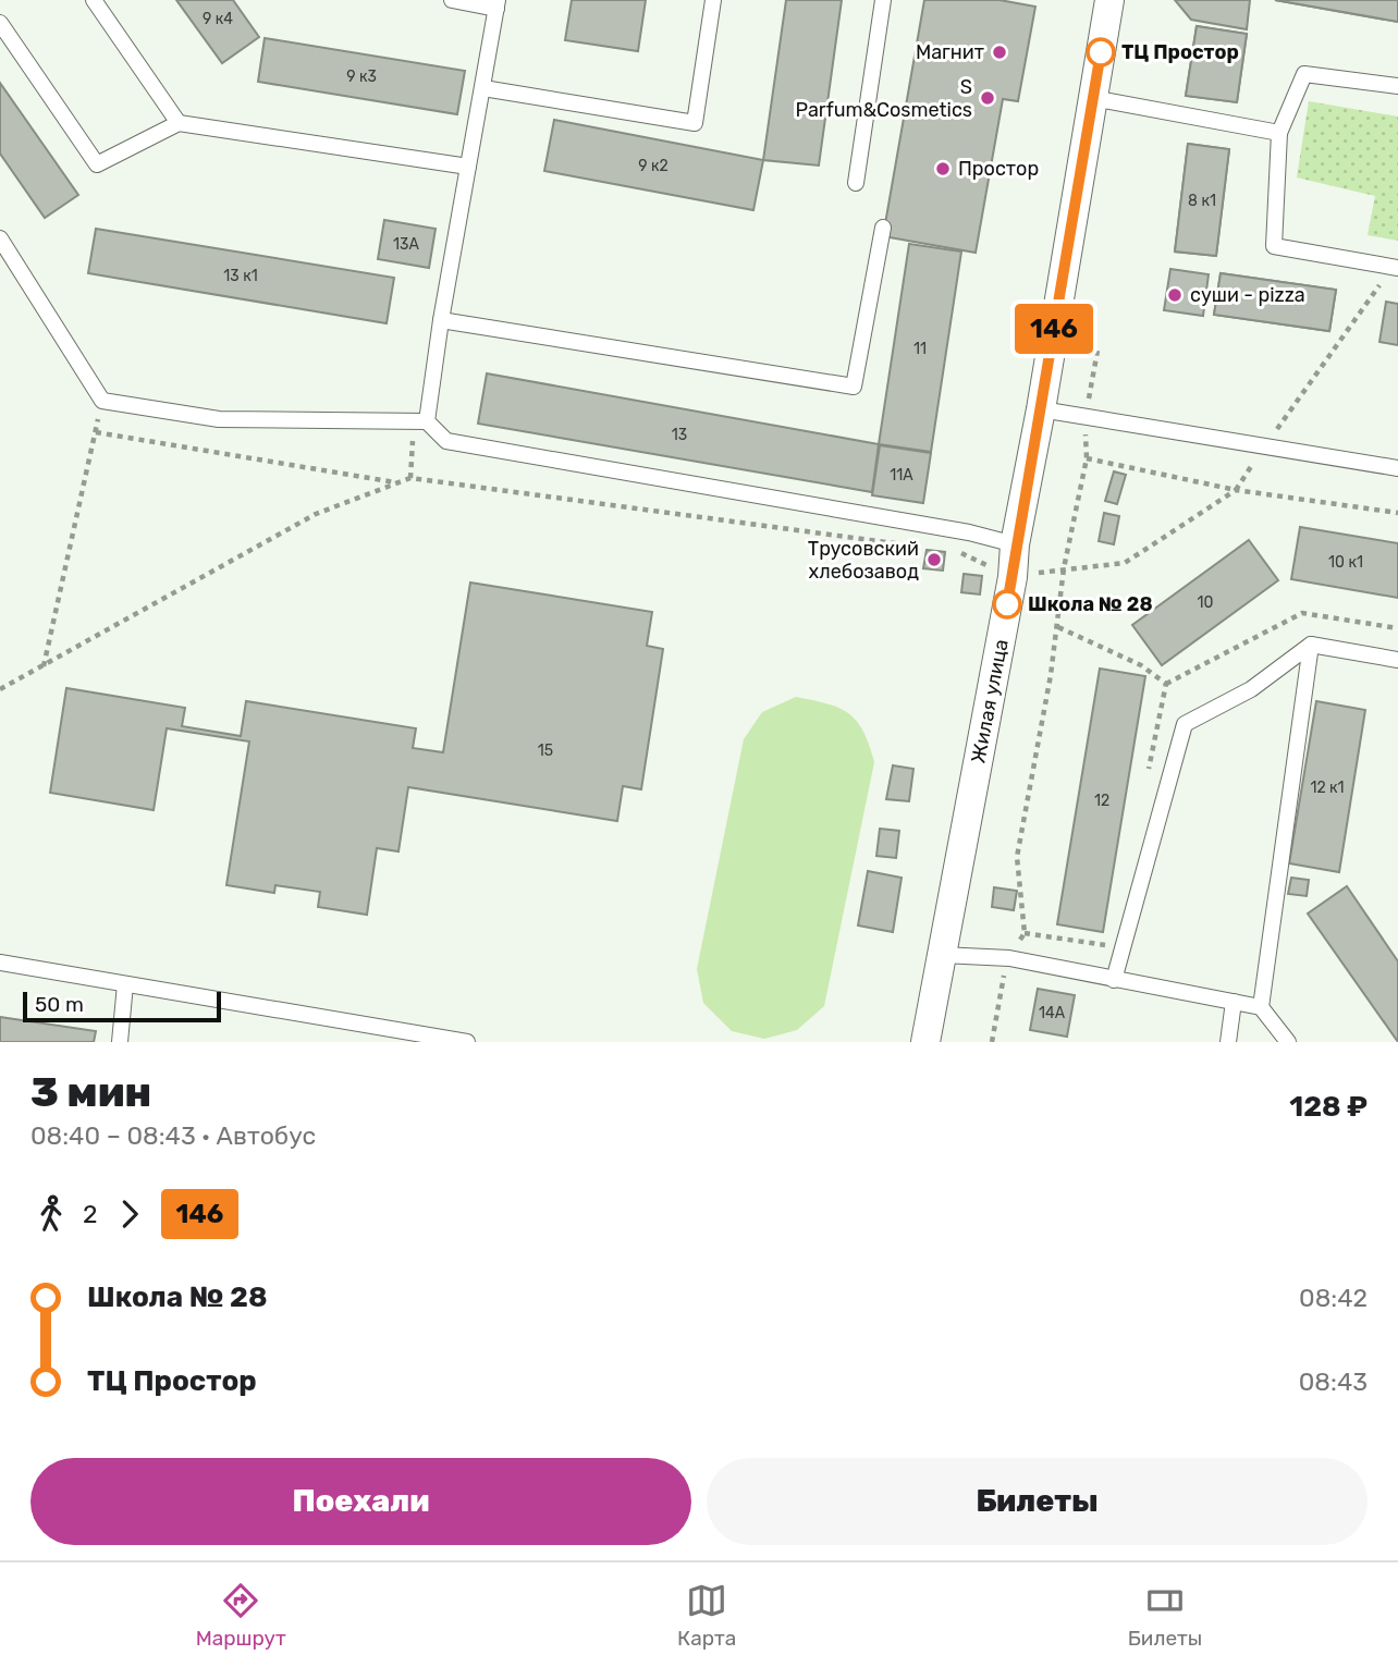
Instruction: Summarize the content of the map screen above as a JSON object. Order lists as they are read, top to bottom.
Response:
{
  "streets": {
    "street": ["Жилая улица"]
  },
  "places": [
    "Магнит",
    "ТЦ Простор",
    "S Parfum&Cosmetics",
    "Простор",
    "суши - pizza",
    "Трусовский хлебозавод",
    "Школа № 28"
  ],
  "lines": ["bus line 146"],
  "house_numbers": [
    "9 к4",
    "9 к3",
    "9 к2",
    "8 к1",
    "13А",
    "13 к1",
    "11",
    "13",
    "11А",
    "10 к1",
    "10",
    "15",
    "12 к1",
    "12",
    "14А"
  ],
  "scale_bar": "50 m",
  "page": {
    "on_map": "146",
    "scale": "50 m",
    "heading": ["3 мин", "08:40 – 08:43 · Автобус", "128 ₽"],
    "legs": ["2", "146"],
    "list": [
      {
        "name": "Школа № 28",
        "value": "08:42"
      },
      {
        "name": "ТЦ Простор",
        "value": "08:43"
      }
    ],
    "buttons": ["Поехали", "Билеты"],
    "tabs": ["Маршрут", "Карта", "Билеты"]
  }
}
